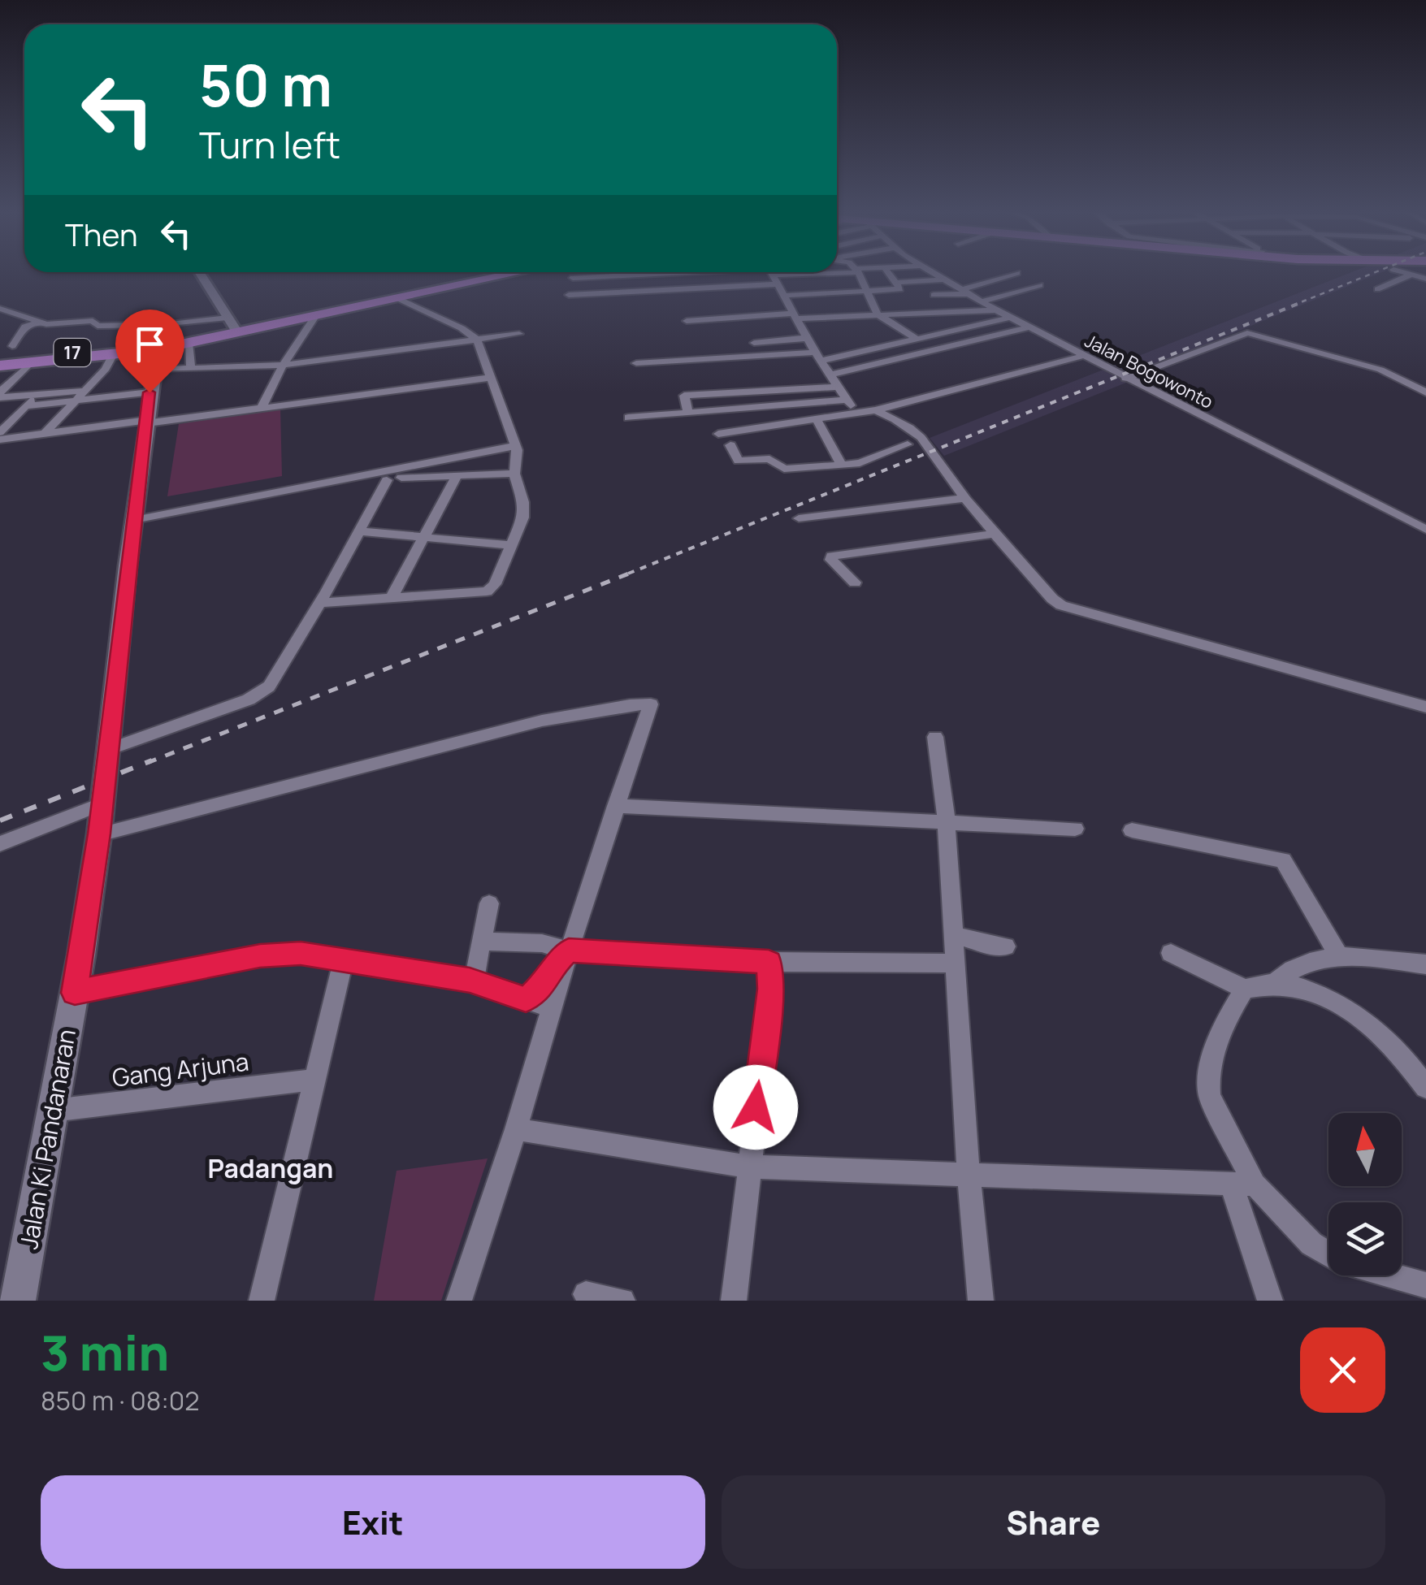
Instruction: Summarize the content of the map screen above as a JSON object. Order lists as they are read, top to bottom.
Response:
{
  "streets": {
    "highway": ["17"],
    "main road": ["Jalan Ki Pandanaran"],
    "street": ["Jalan Bogowonto", "Gang Arjuna"]
  },
  "crossings": [
    ["17", "Jalan Ki Pandanaran"],
    ["Gang Arjuna", "Jalan Ki Pandanaran"]
  ],
  "districts": ["Padangan"],
  "north": "top",
  "page": {
    "turn": ["50 m", "Turn left"],
    "then": "Then",
    "heading": ["3 min", "850 m · 08:02"],
    "buttons": ["Exit", "Share"]
  }
}
